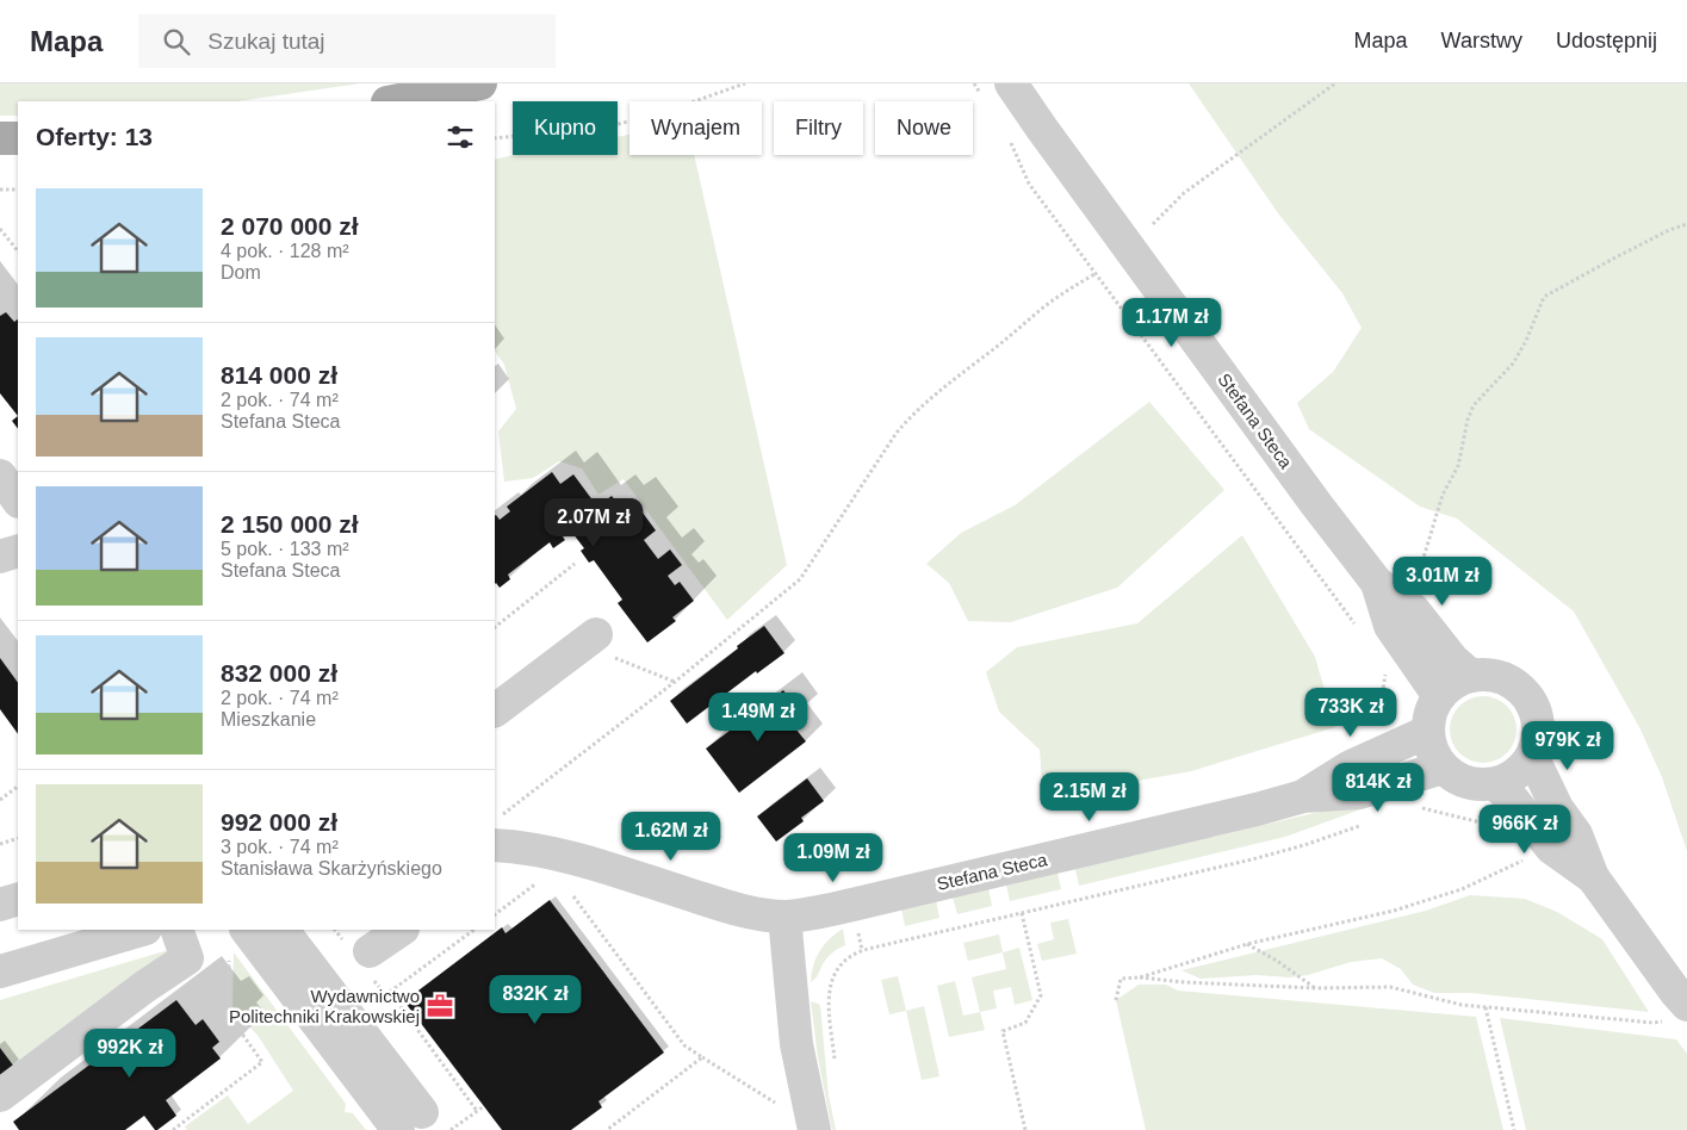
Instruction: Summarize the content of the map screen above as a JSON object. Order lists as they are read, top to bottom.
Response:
{
  "streets": {
    "street": ["Stefana Steca"]
  },
  "places": {
    "office": ["Wydawnictwo Politechniki Krakowskiej"]
  },
  "page": {
    "header": "Mapa",
    "search": "Szukaj tutaj",
    "nav": ["Mapa", "Warstwy", "Udostępnij"],
    "chip": [
      "Kupno",
      "Wynajem",
      "Filtry",
      "Nowe"
    ],
    "heading": "Oferty: 13",
    "list": [
      {
        "name": "2 070 000 zł",
        "note": "4 pok. · 128 m² · Dom"
      },
      {
        "name": "814 000 zł",
        "note": "2 pok. · 74 m² · Stefana Steca"
      },
      {
        "name": "2 150 000 zł",
        "note": "5 pok. · 133 m² · Stefana Steca"
      },
      {
        "name": "832 000 zł",
        "note": "2 pok. · 74 m² · Mieszkanie"
      },
      {
        "name": "992 000 zł",
        "note": "3 pok. · 74 m² · Stanisława Skarżyńskiego"
      }
    ],
    "price": [
      "1.17M zł",
      "2.07M zł",
      "3.01M zł",
      "733K zł",
      "1.49M zł",
      "979K zł",
      "814K zł",
      "2.15M zł",
      "966K zł",
      "1.62M zł",
      "1.09M zł",
      "832K zł",
      "992K zł"
    ]
  }
}
